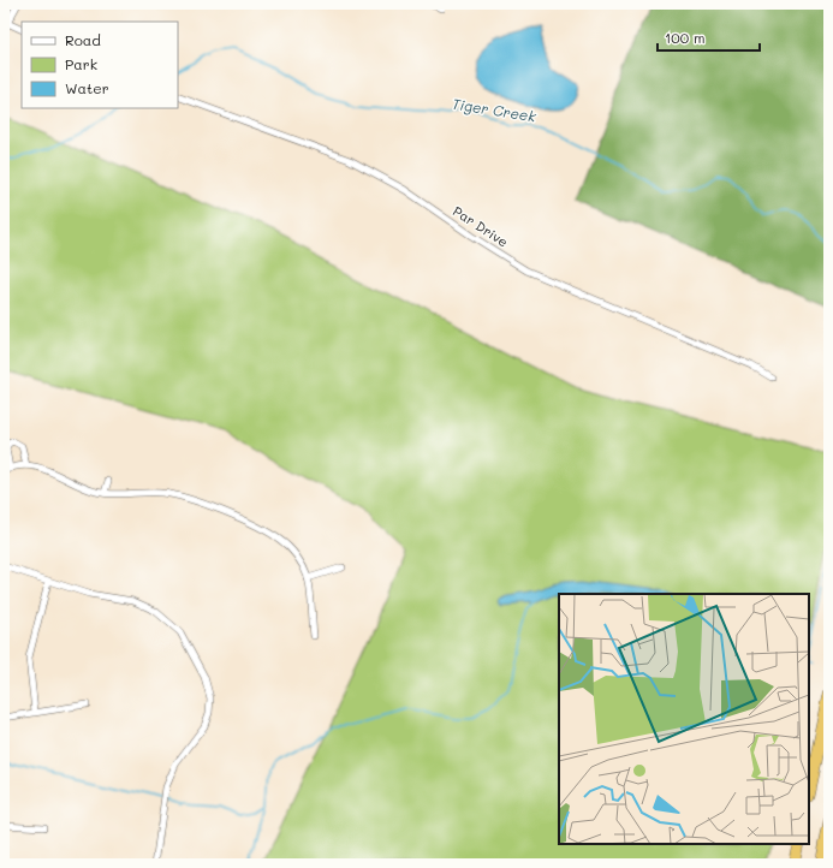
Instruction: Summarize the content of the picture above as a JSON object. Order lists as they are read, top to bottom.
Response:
{
  "streets": {
    "street": ["Par Drive"]
  },
  "water": ["Tiger Creek"],
  "legend": ["Road", "Park", "Water"],
  "scale_bar": "100 m"
}
